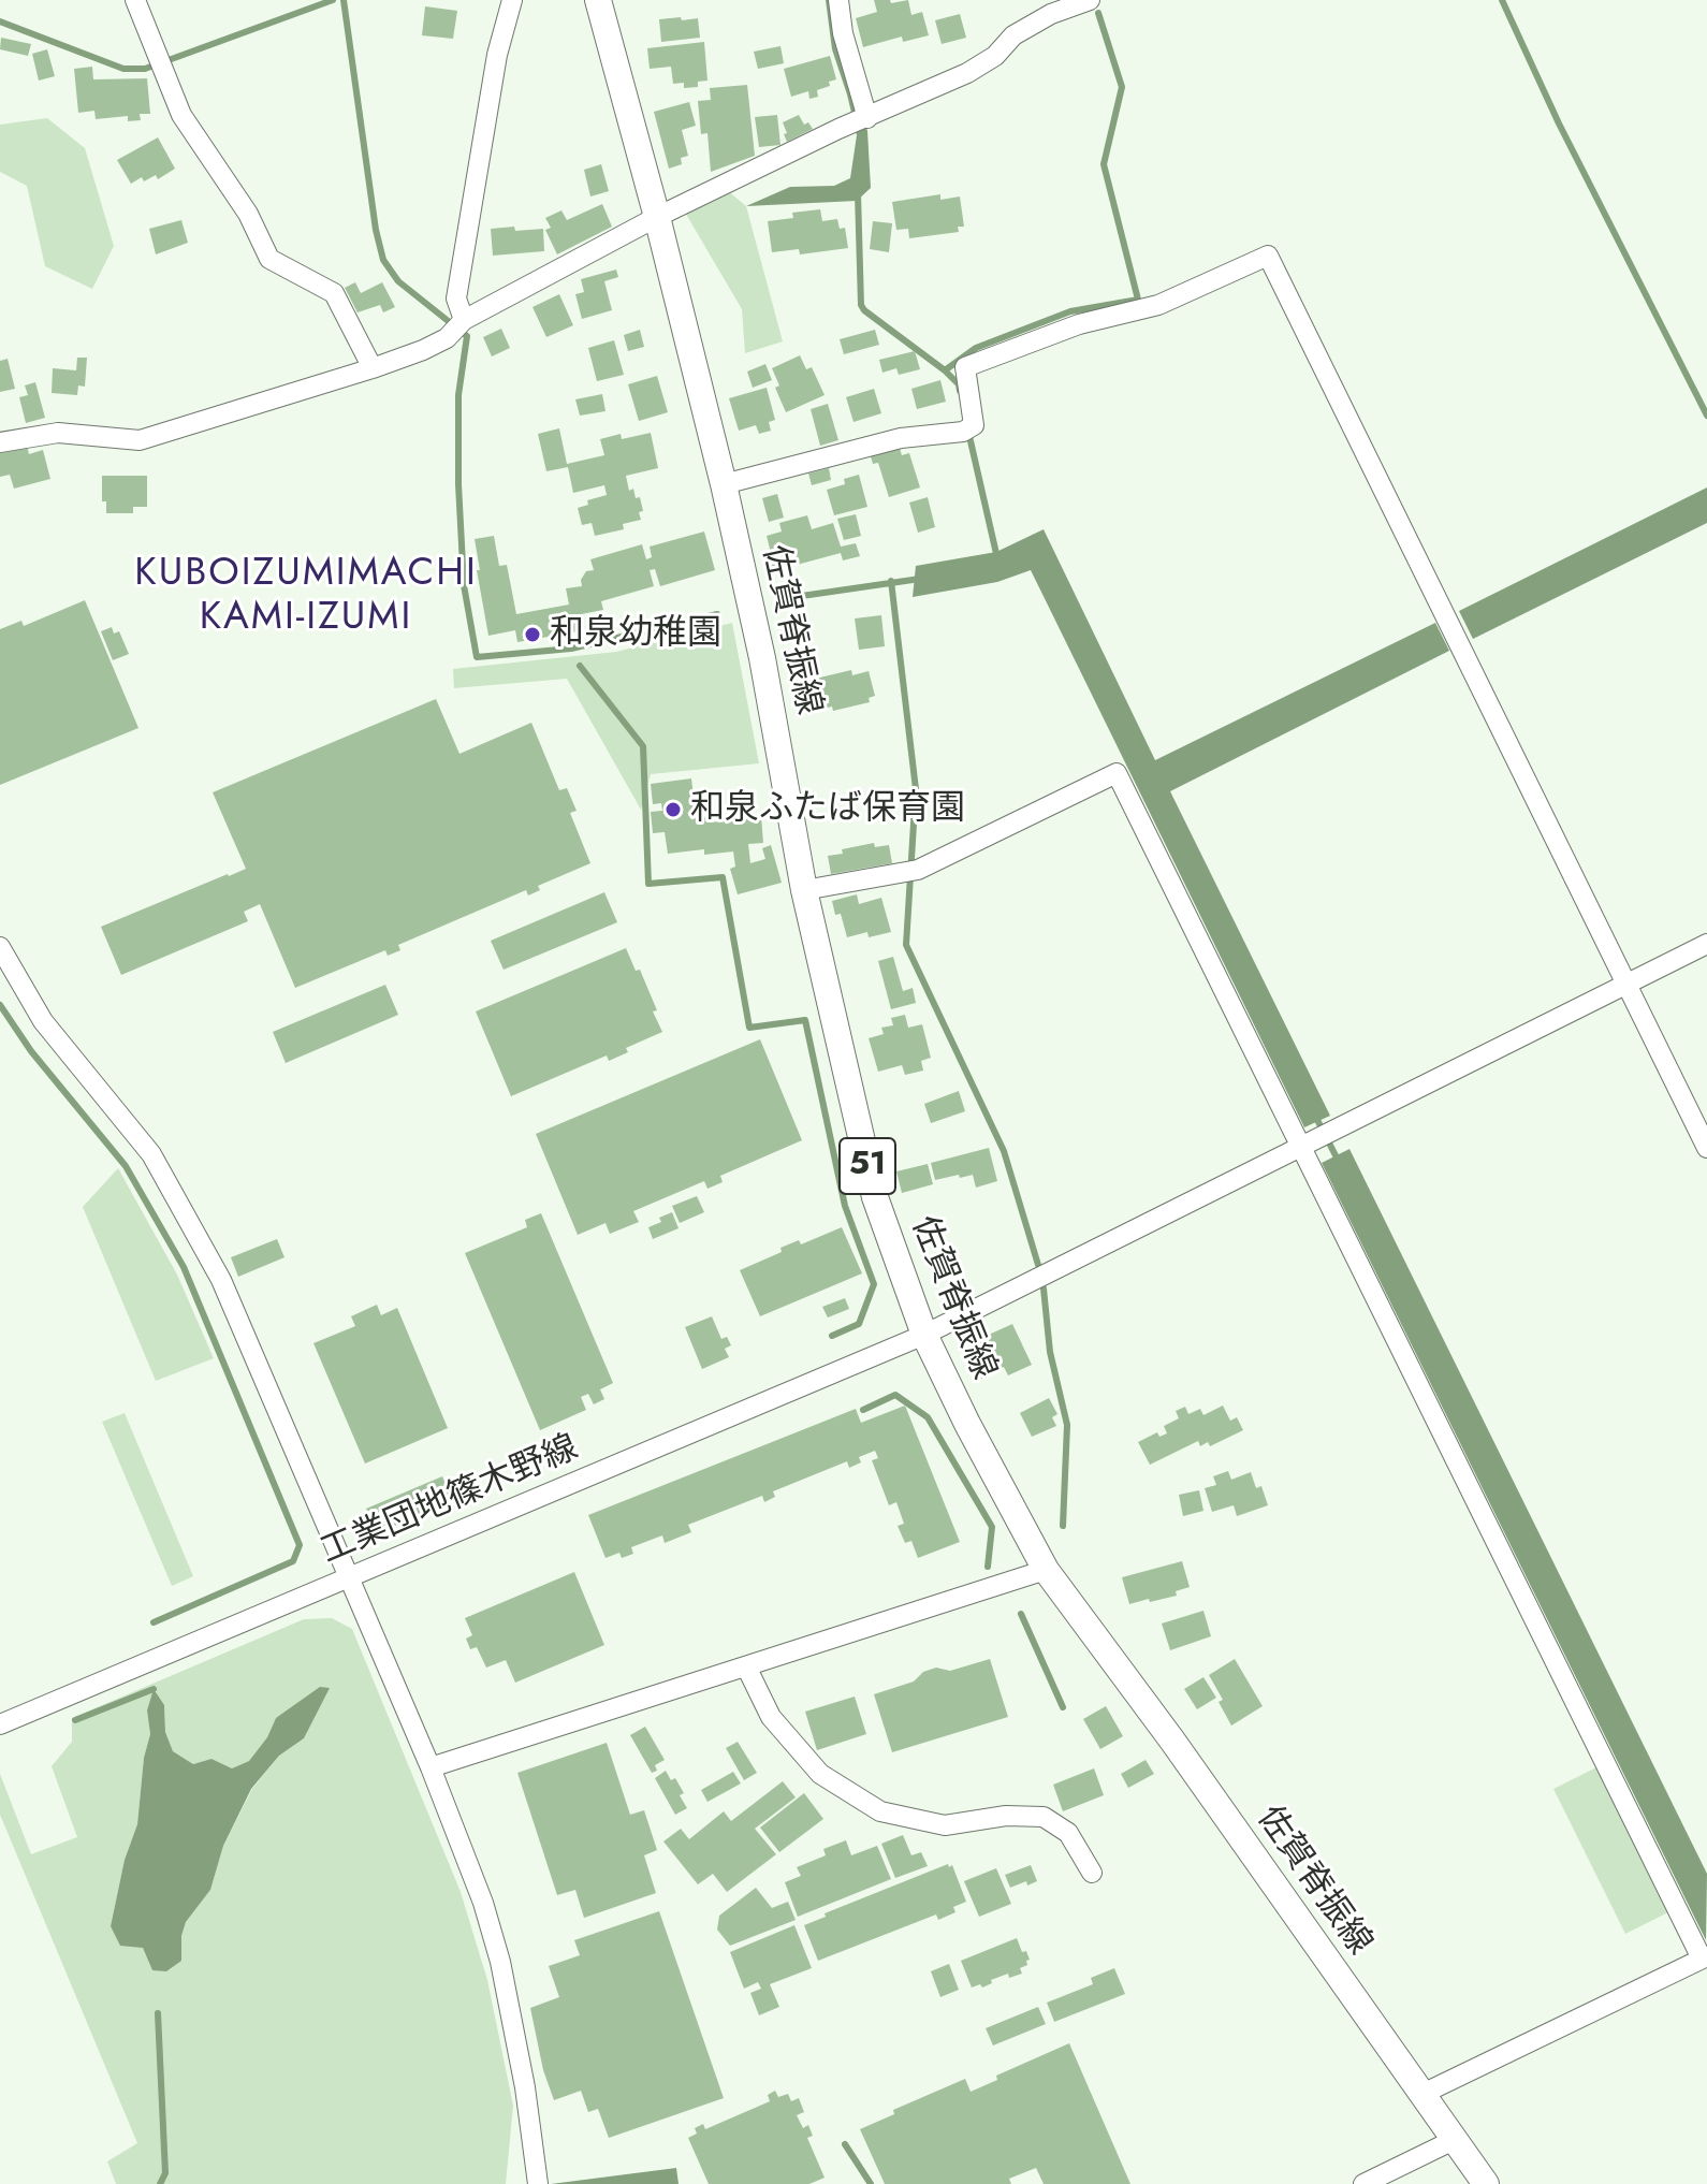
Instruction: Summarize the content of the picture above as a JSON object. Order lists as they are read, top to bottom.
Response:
{
  "streets": {
    "main road": ["佐賀脊振線", "51"],
    "street": ["工業団地篠木野線"]
  },
  "crossings": [
    ["佐賀脊振線", "工業団地篠木野線"]
  ],
  "districts": ["KUBOIZUMIMACHI KAMI-IZUMI"],
  "places": ["和泉幼稚園", "和泉ふたば保育園"]
}
